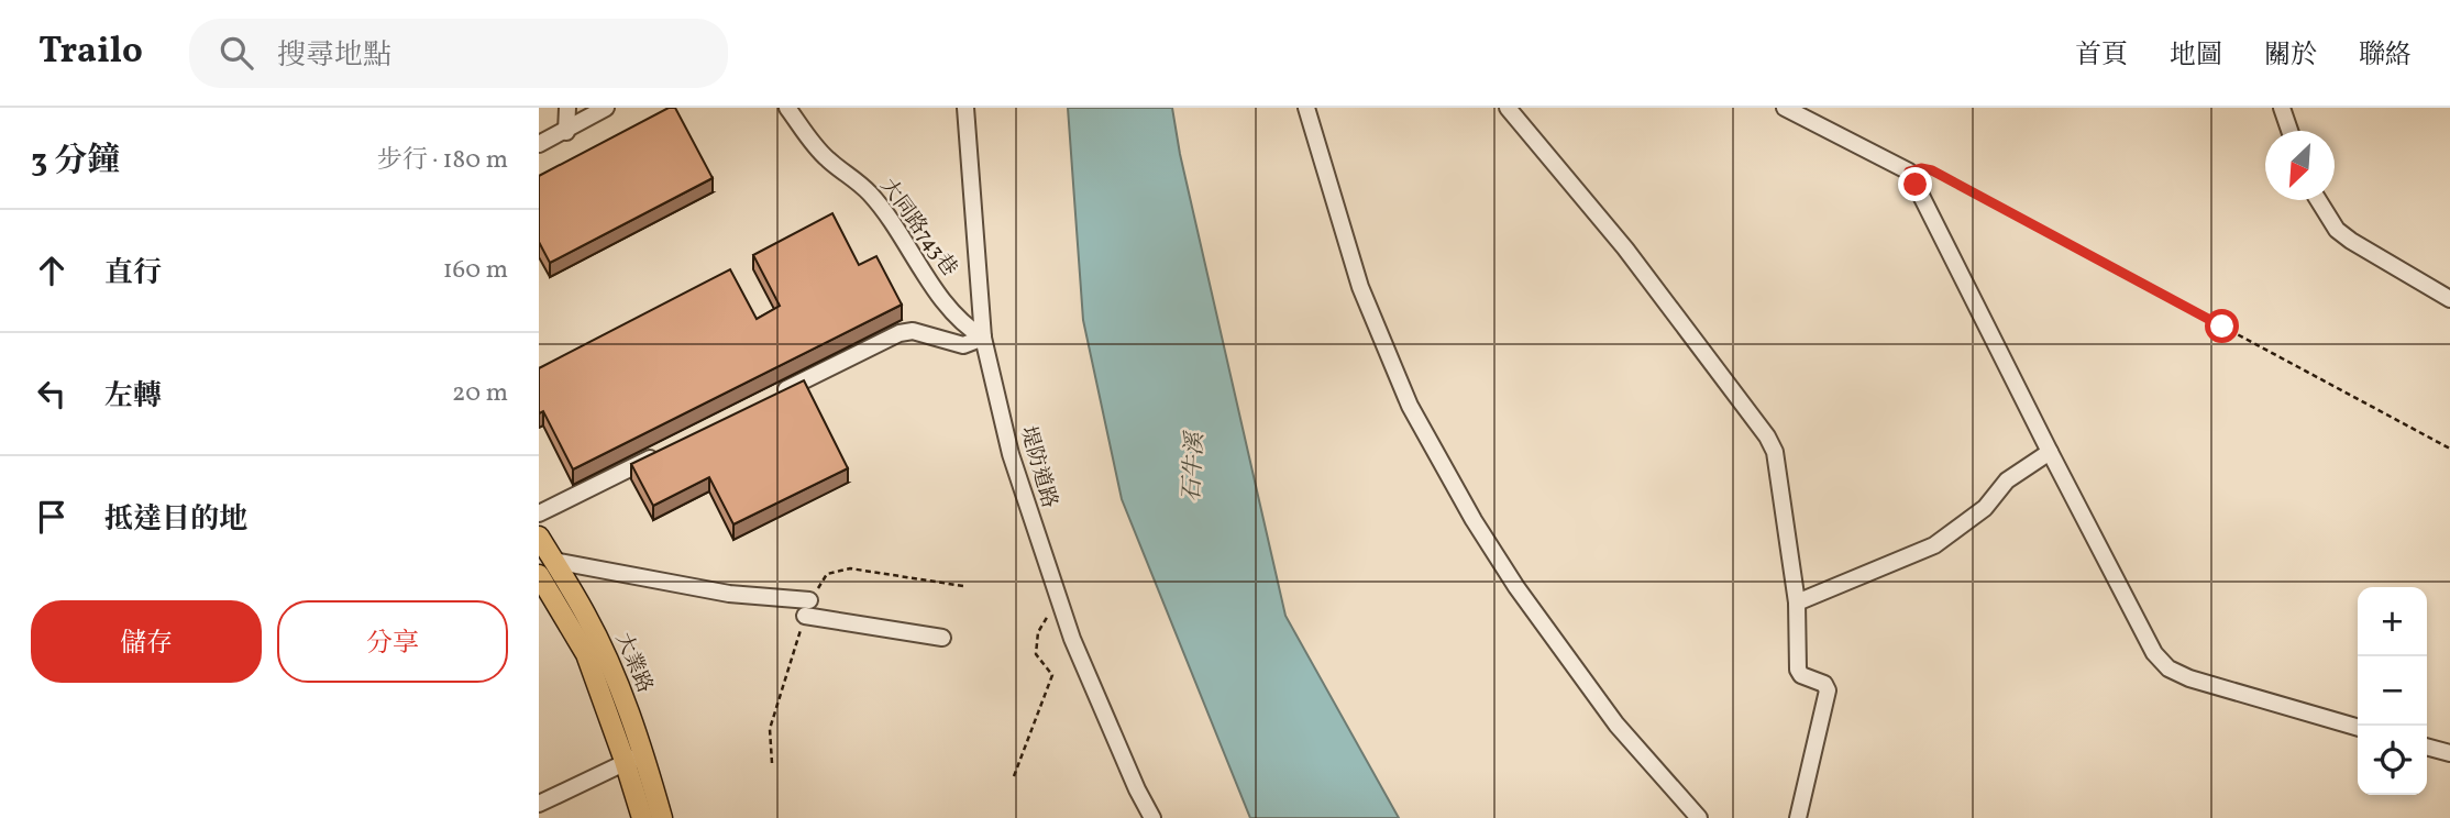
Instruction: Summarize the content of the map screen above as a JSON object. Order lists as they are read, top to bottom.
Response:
{
  "streets": {
    "main road": ["大業路"],
    "street": ["大同路743巷", "堤防道路"]
  },
  "crossings": [
    ["大同路743巷", "堤防道路"]
  ],
  "water": ["石牛溪"],
  "north": "bottom left",
  "page": {
    "header": "Trailo",
    "search": "搜尋地點",
    "nav": [
      "首頁",
      "地圖",
      "關於",
      "聯絡"
    ],
    "heading": ["3 分鐘", "步行 · 180 m"],
    "list": [
      ["直行", "160 m"],
      ["左轉", "20 m"],
      "抵達目的地"
    ],
    "buttons": ["儲存", "分享"],
    "map_buttons": ["+", "−"]
  }
}
